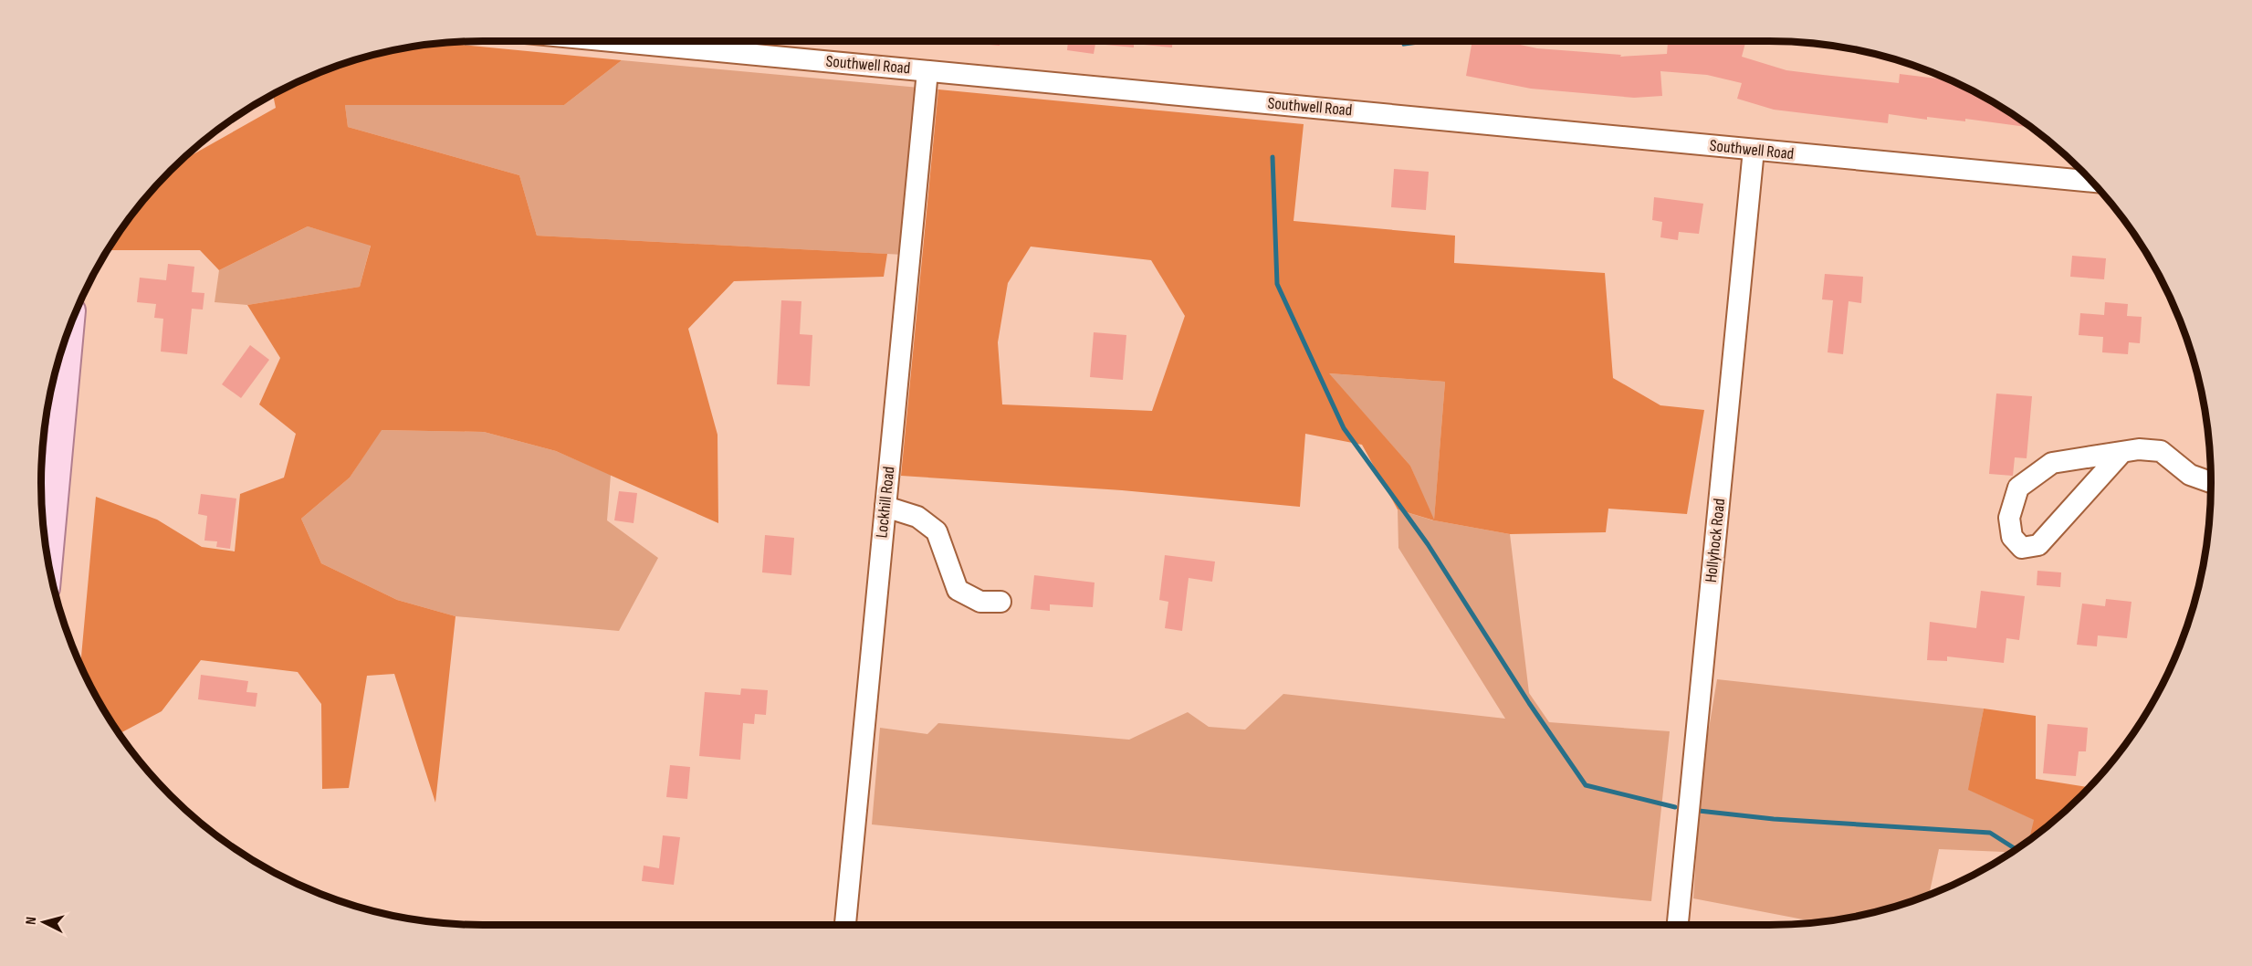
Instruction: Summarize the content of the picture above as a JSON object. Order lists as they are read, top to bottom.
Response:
{
  "streets": {
    "street": ["Southwell Road", "Lockhill Road", "Hollyhock Road"]
  },
  "crossings": [
    ["Southwell Road", "Lockhill Road"],
    ["Southwell Road", "Hollyhock Road"]
  ],
  "north": "left"
}
